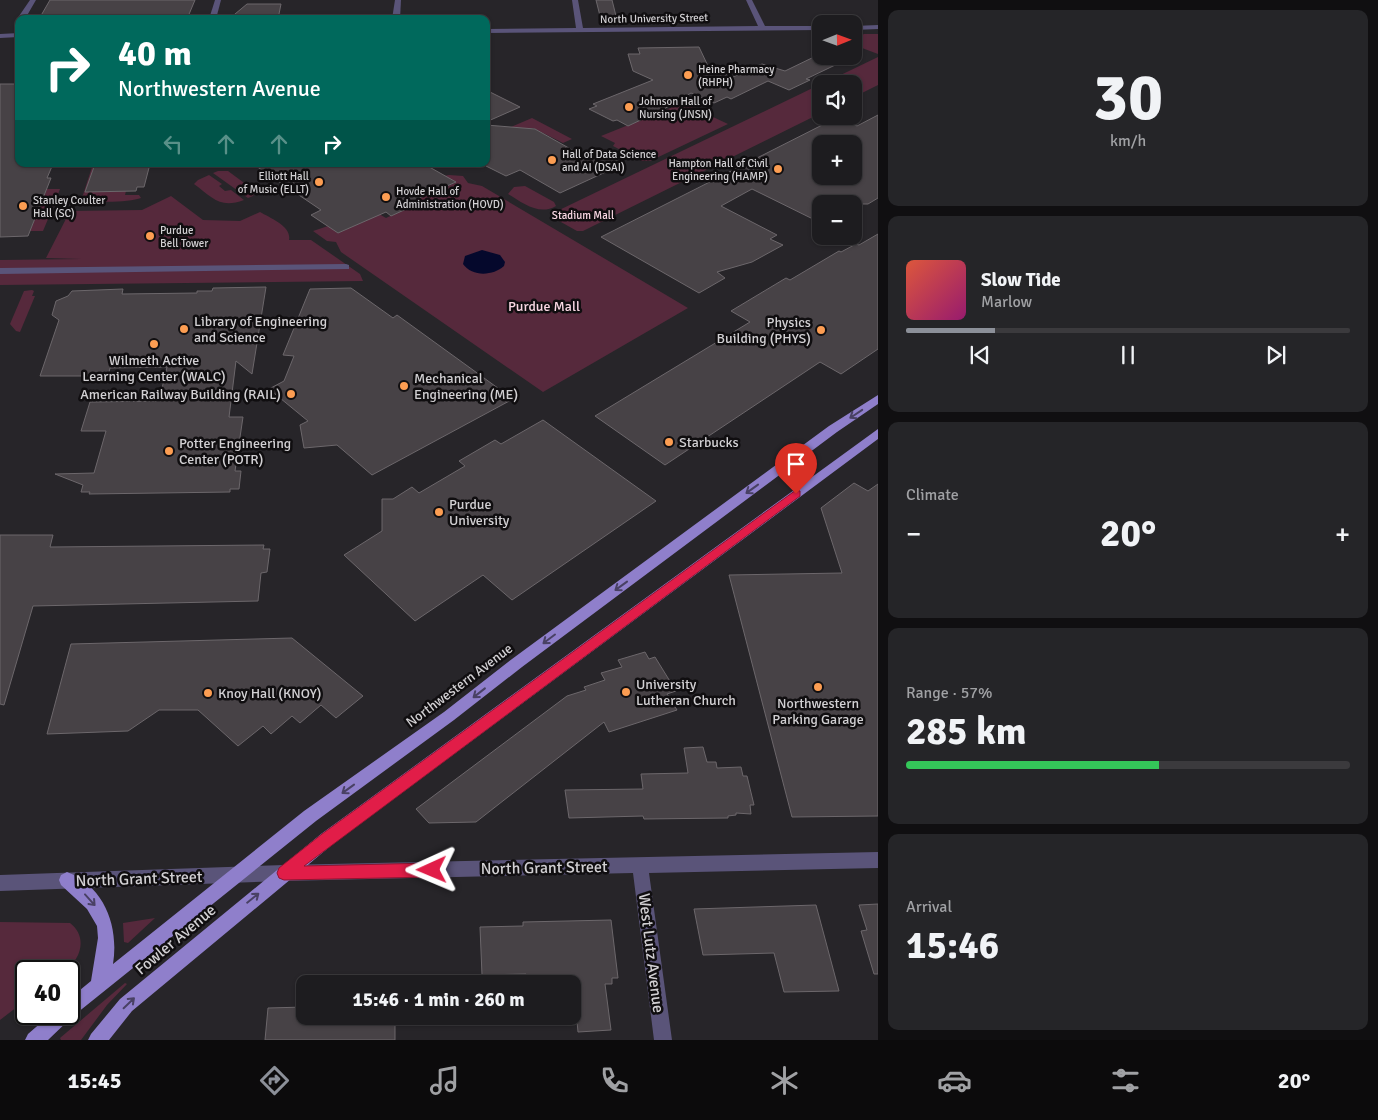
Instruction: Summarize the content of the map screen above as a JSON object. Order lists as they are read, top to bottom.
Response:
{
  "streets": {
    "main road": ["Northwestern Avenue", "Fowler Avenue"],
    "street": ["North University Street", "North Grant Street", "West Lutz Avenue"]
  },
  "crossings": [
    ["Northwestern Avenue", "North Grant Street"],
    ["North Grant Street", "Fowler Avenue"],
    ["North Grant Street", "West Lutz Avenue"]
  ],
  "one_way": ["Fowler Avenue"],
  "parks": ["Stadium Mall", "Purdue Mall"],
  "places": [
    "Heine Pharmacy (RHPH)",
    "Johnson Hall of Nursing (JNSN)",
    "Hall of Data Science and AI (DSAI)",
    "Hampton Hall of Civil Engineering (HAMP)",
    "Elliott Hall of Music (ELLT)",
    "Hovde Hall of Administration (HOVD)",
    "Stanley Coulter Hall (SC)",
    "Purdue Bell Tower",
    "Library of Engineering and Science",
    "Physics Building (PHYS)",
    "Wilmeth Active Learning Center (WALC)",
    "Mechanical Engineering (ME)",
    "American Railway Building (RAIL)",
    "Starbucks",
    "Potter Engineering Center (POTR)",
    "Purdue University",
    "Northwestern Parking Garage",
    "University Lutheran Church",
    "Knoy Hall (KNOY)"
  ],
  "north": "right",
  "page": {
    "tile": [
      ["30", "km/h"],
      "Climate",
      ["Range · 57%", "285 km"],
      ["Arrival", "15:46"]
    ],
    "map_buttons": ["+", "−"],
    "turn": ["40 m", "Northwestern Avenue"],
    "song": ["Slow Tide", "Marlow"],
    "heat": ["−", "20°", "+"],
    "limit": "40",
    "trip": "15:46 · 1 min · 260 m",
    "tabs": ["15:45", "20°"]
  }
}
